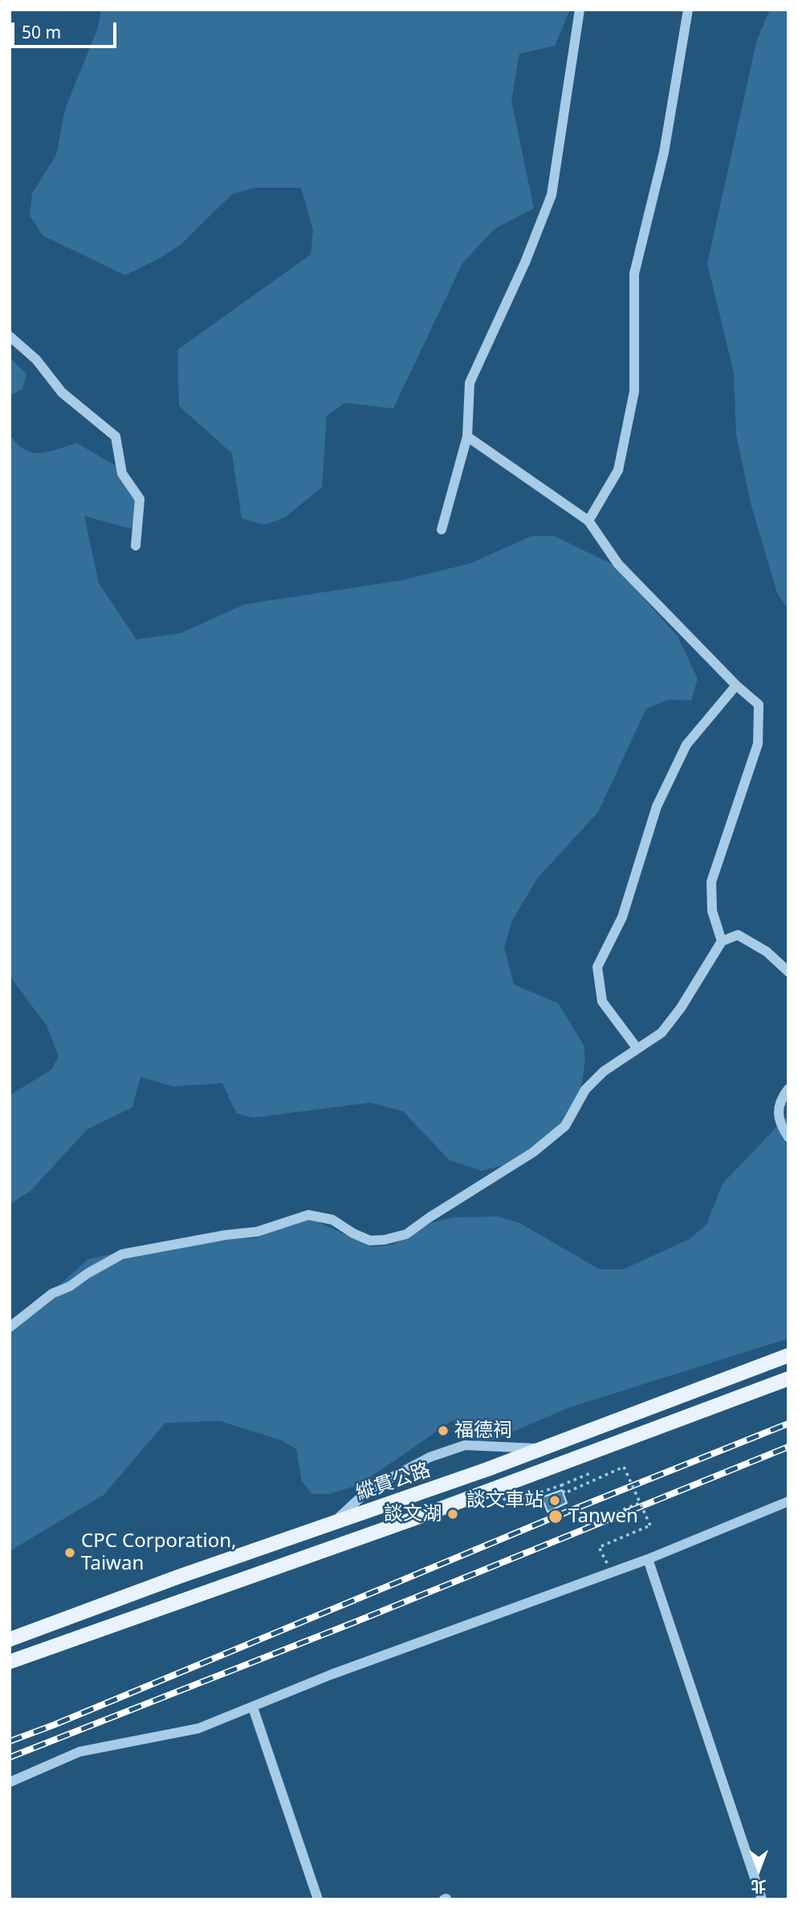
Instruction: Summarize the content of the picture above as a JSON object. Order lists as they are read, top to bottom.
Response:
{
  "streets": {
    "main road": ["縱貫公路"]
  },
  "places": [
    "福德祠",
    "談文車站",
    "談文湖",
    "Tanwen",
    "CPC Corporation, Taiwan"
  ],
  "scale_bar": "50 m",
  "north": "bottom"
}
